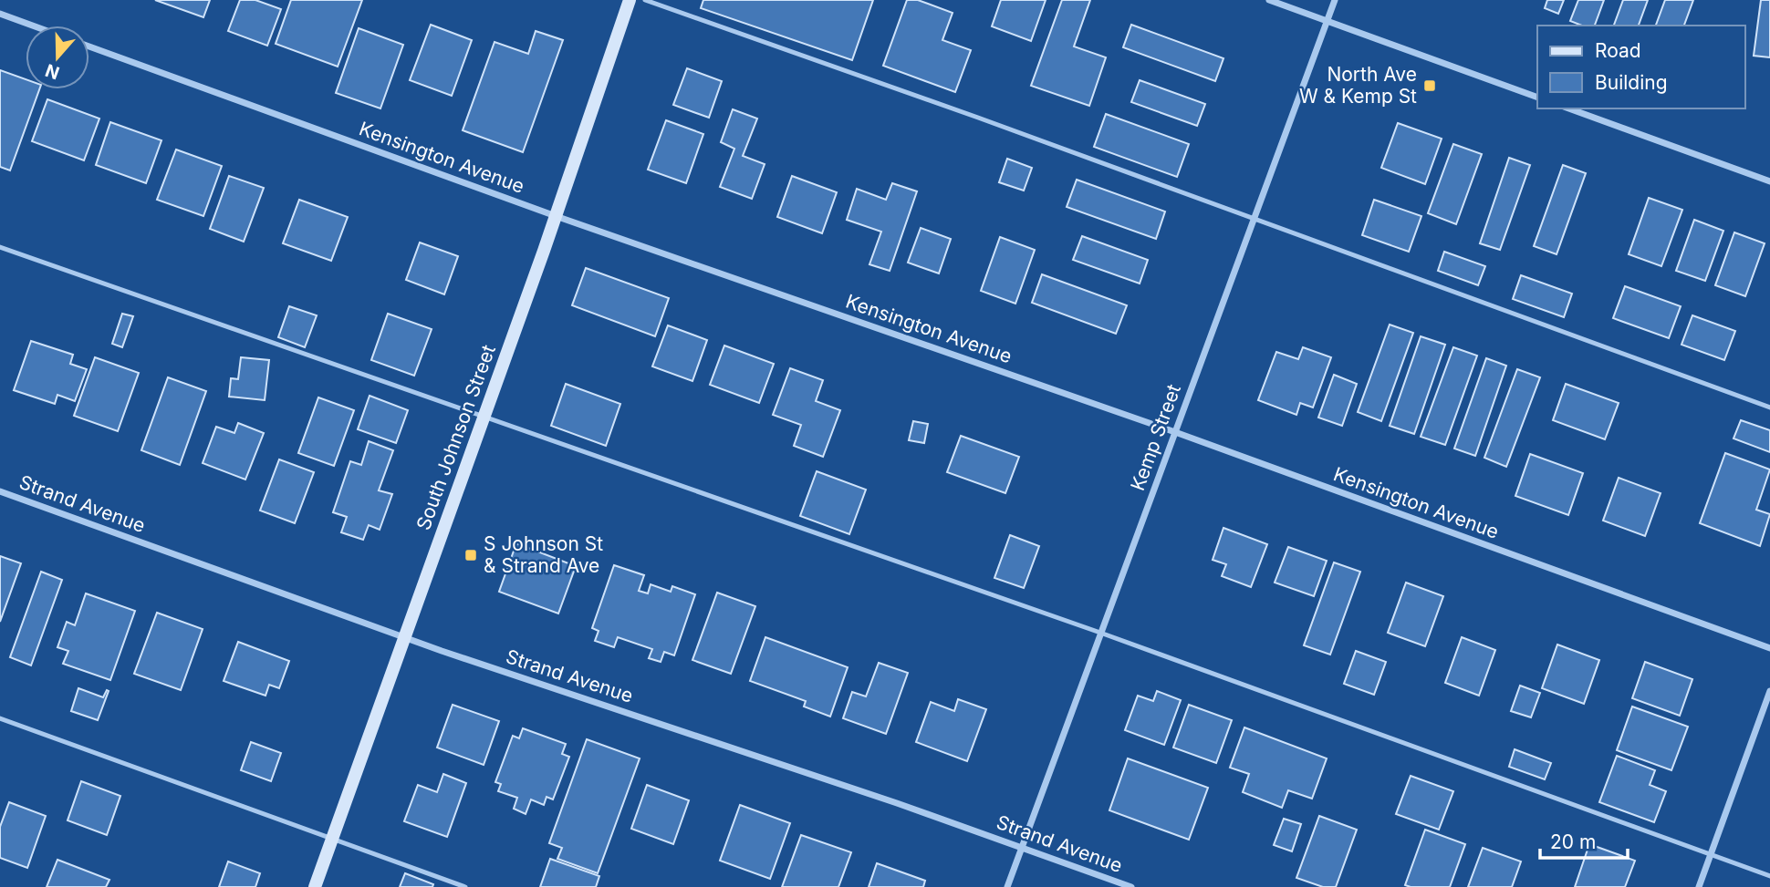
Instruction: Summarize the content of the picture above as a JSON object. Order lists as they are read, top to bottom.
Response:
{
  "streets": {
    "street": [
      "Kensington Avenue",
      "South Johnson Street",
      "Kemp Street",
      "Strand Avenue"
    ]
  },
  "crossings": [
    ["Kensington Avenue", "South Johnson Street"],
    ["Kensington Avenue", "Kemp Street"],
    ["South Johnson Street", "Strand Avenue"],
    ["Kemp Street", "Strand Avenue"]
  ],
  "places": {
    "transit": ["North Ave W & Kemp St", "S Johnson St & Strand Ave"]
  },
  "legend": ["Road", "Building"],
  "scale_bar": "20 m",
  "north": "bottom"
}
